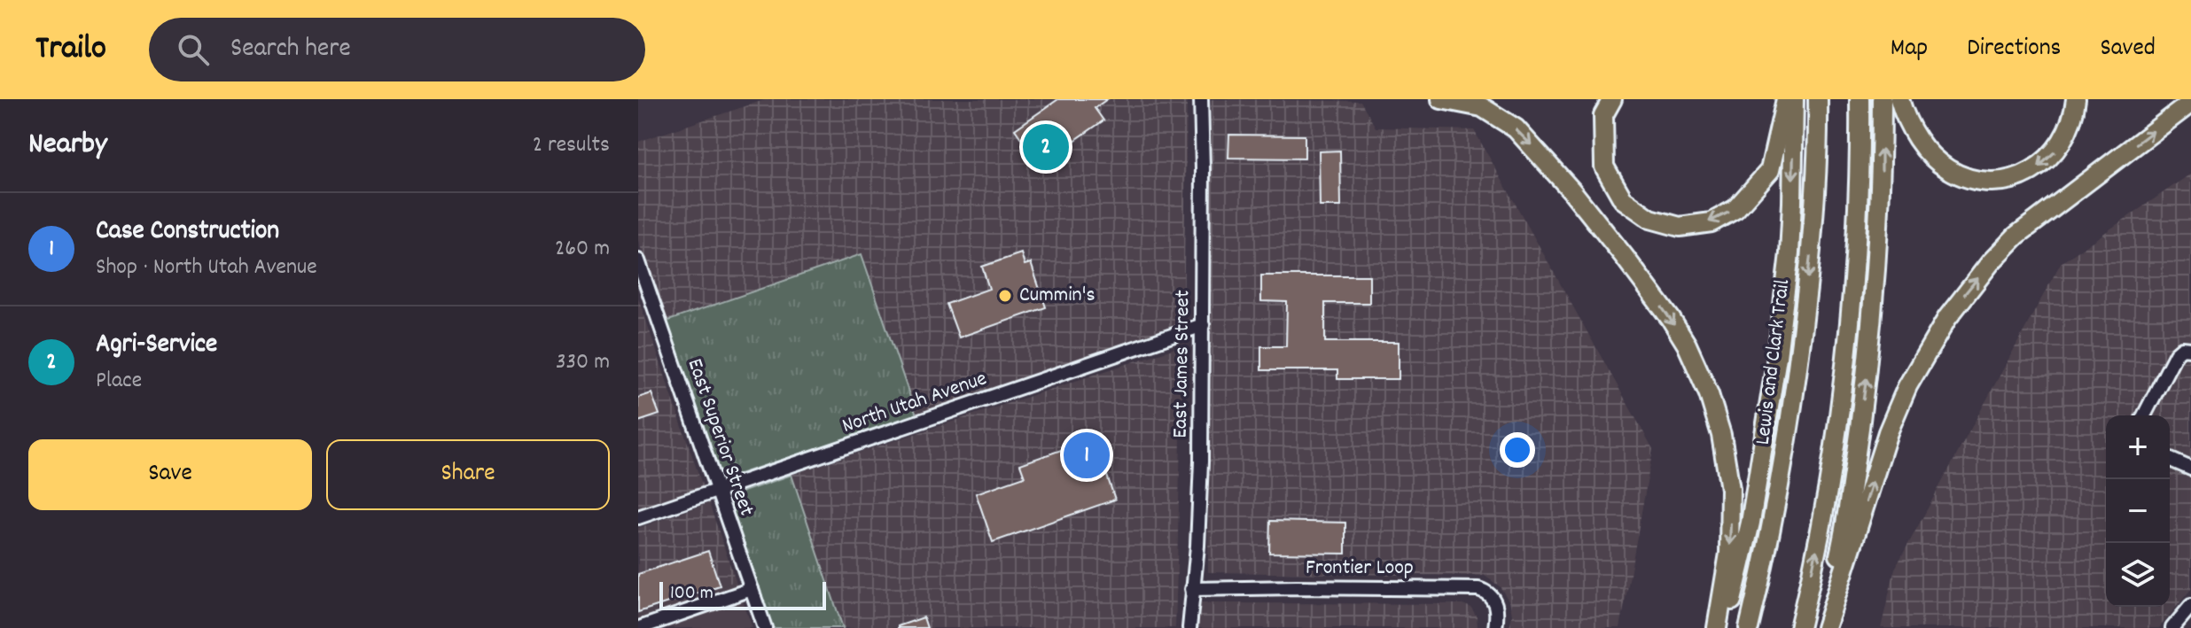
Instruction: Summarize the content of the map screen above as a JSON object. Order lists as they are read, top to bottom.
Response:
{
  "streets": {
    "highway": ["Lewis and Clark Trail"],
    "street": [
      "East James Street",
      "North Utah Avenue",
      "East Superior Street",
      "Frontier Loop"
    ]
  },
  "crossings": [
    ["East James Street", "North Utah Avenue"],
    ["East James Street", "Frontier Loop"],
    ["North Utah Avenue", "East Superior Street"]
  ],
  "places": ["Cummin's"],
  "scale_bar": "100 m",
  "page": {
    "header": "Trailo",
    "search": "Search here",
    "nav": ["Map", "Directions", "Saved"],
    "heading": ["Nearby", "2 results"],
    "pins": ["2", "1"],
    "list": [
      {
        "mark": "1",
        "name": "Case Construction",
        "note": "Shop · North Utah Avenue",
        "value": "260 m"
      },
      {
        "mark": "2",
        "name": "Agri-Service",
        "note": "Place",
        "value": "330 m"
      }
    ],
    "map_buttons": ["+", "−"],
    "buttons": ["Save", "Share"],
    "scale": "100 m"
  }
}
